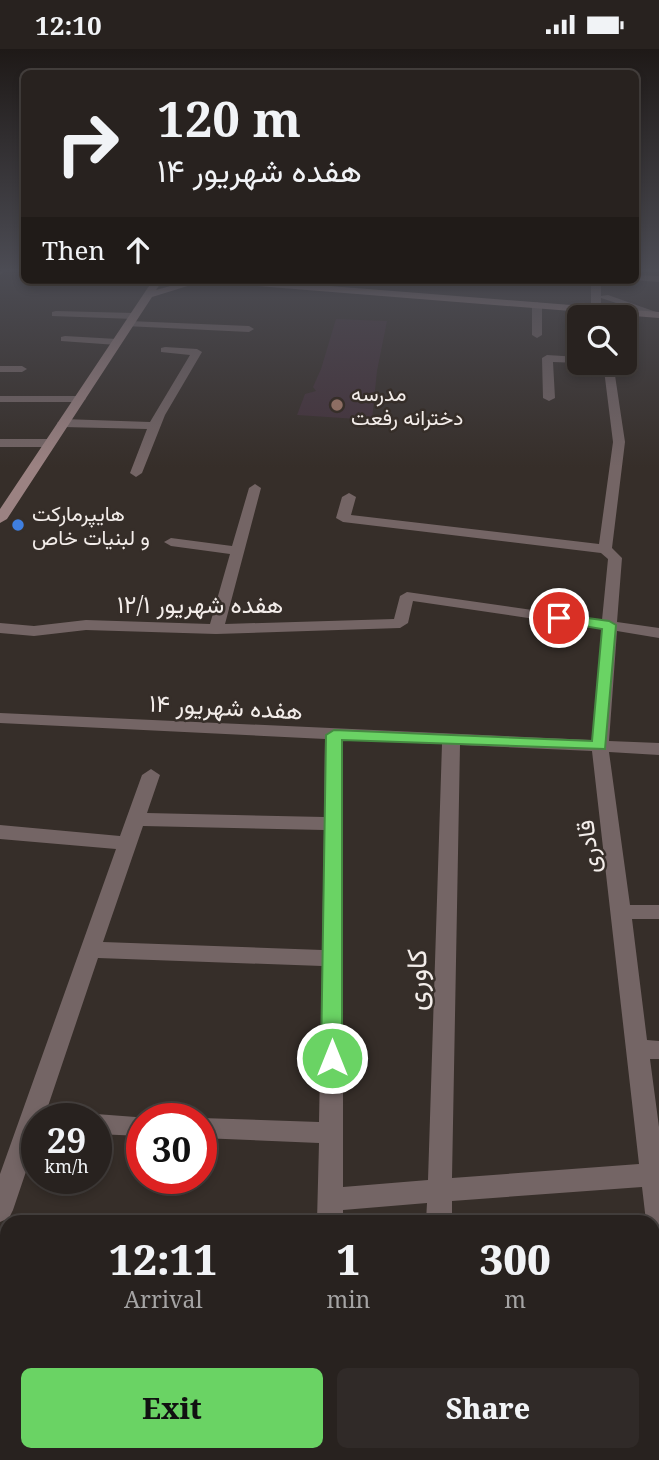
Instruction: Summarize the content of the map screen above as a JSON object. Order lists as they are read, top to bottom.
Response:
{
  "streets": {
    "street": [
      "هفده شهریور ۱۲/۱",
      "هفده شهریور ۱۴",
      "قادری",
      "کاوری"
    ]
  },
  "crossings": [
    ["هفده شهریور ۱۲/۱", "قادری"],
    ["هفده شهریور ۱۴", "قادری"],
    ["هفده شهریور ۱۴", "کاوری"]
  ],
  "places": ["مدرسه دخترانه رفعت", "هایپرمارکت و لبنیات خاص"],
  "page": {
    "status": "12:10",
    "turn": ["120 m", "هفده شهریور ۱۴"],
    "then": "Then",
    "speed": "29 km/h",
    "limit": "30",
    "eta": [
      "12:11",
      "Arrival",
      "1",
      "min",
      "300",
      "m"
    ],
    "buttons": ["Exit", "Share"]
  }
}
